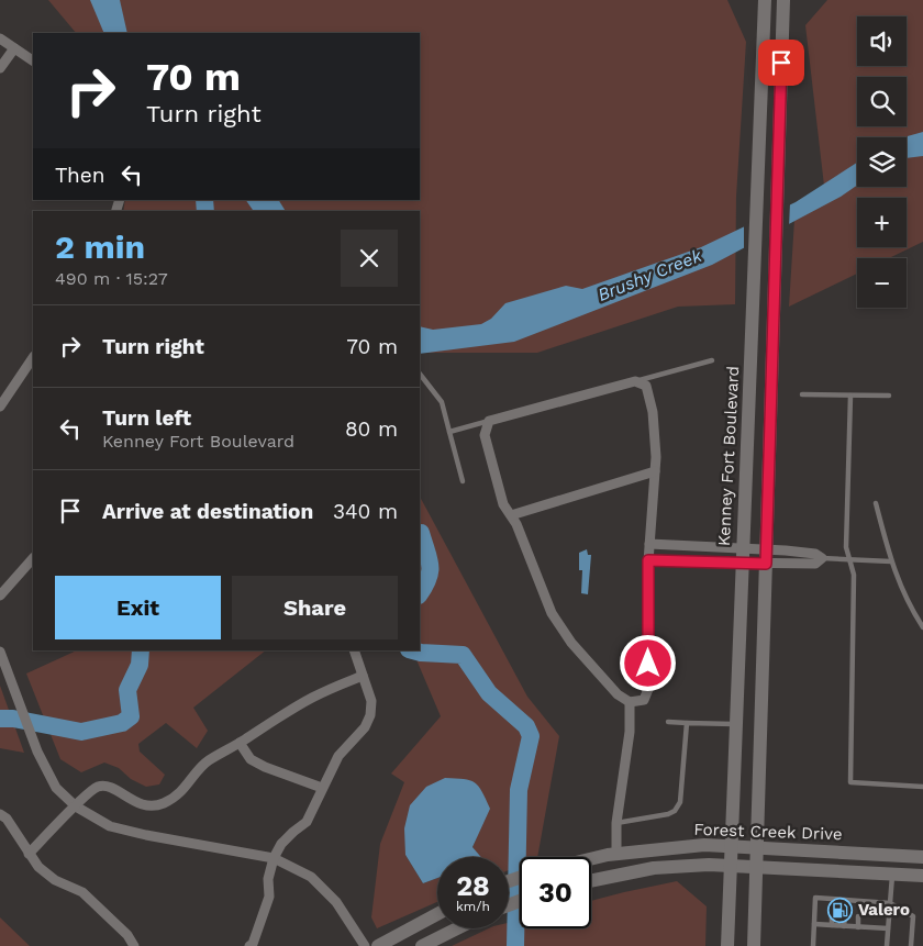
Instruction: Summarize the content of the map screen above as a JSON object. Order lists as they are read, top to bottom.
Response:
{
  "streets": {
    "main road": ["Kenney Fort Boulevard", "Forest Creek Drive"]
  },
  "crossings": [
    ["Kenney Fort Boulevard", "Forest Creek Drive"]
  ],
  "water": ["Brushy Creek"],
  "places": {
    "fuel station": ["Valero"]
  },
  "page": {
    "map_buttons": ["+", "−"],
    "turn": ["70 m", "Turn right"],
    "then": "Then",
    "heading": ["2 min", "490 m · 15:27"],
    "list": [
      {
        "name": "Turn right",
        "value": "70 m"
      },
      {
        "name": "Turn left",
        "note": "Kenney Fort Boulevard",
        "value": "80 m"
      },
      {
        "name": "Arrive at destination",
        "value": "340 m"
      }
    ],
    "buttons": ["Exit", "Share"],
    "speed": "28 km/h",
    "limit": "30"
  }
}
